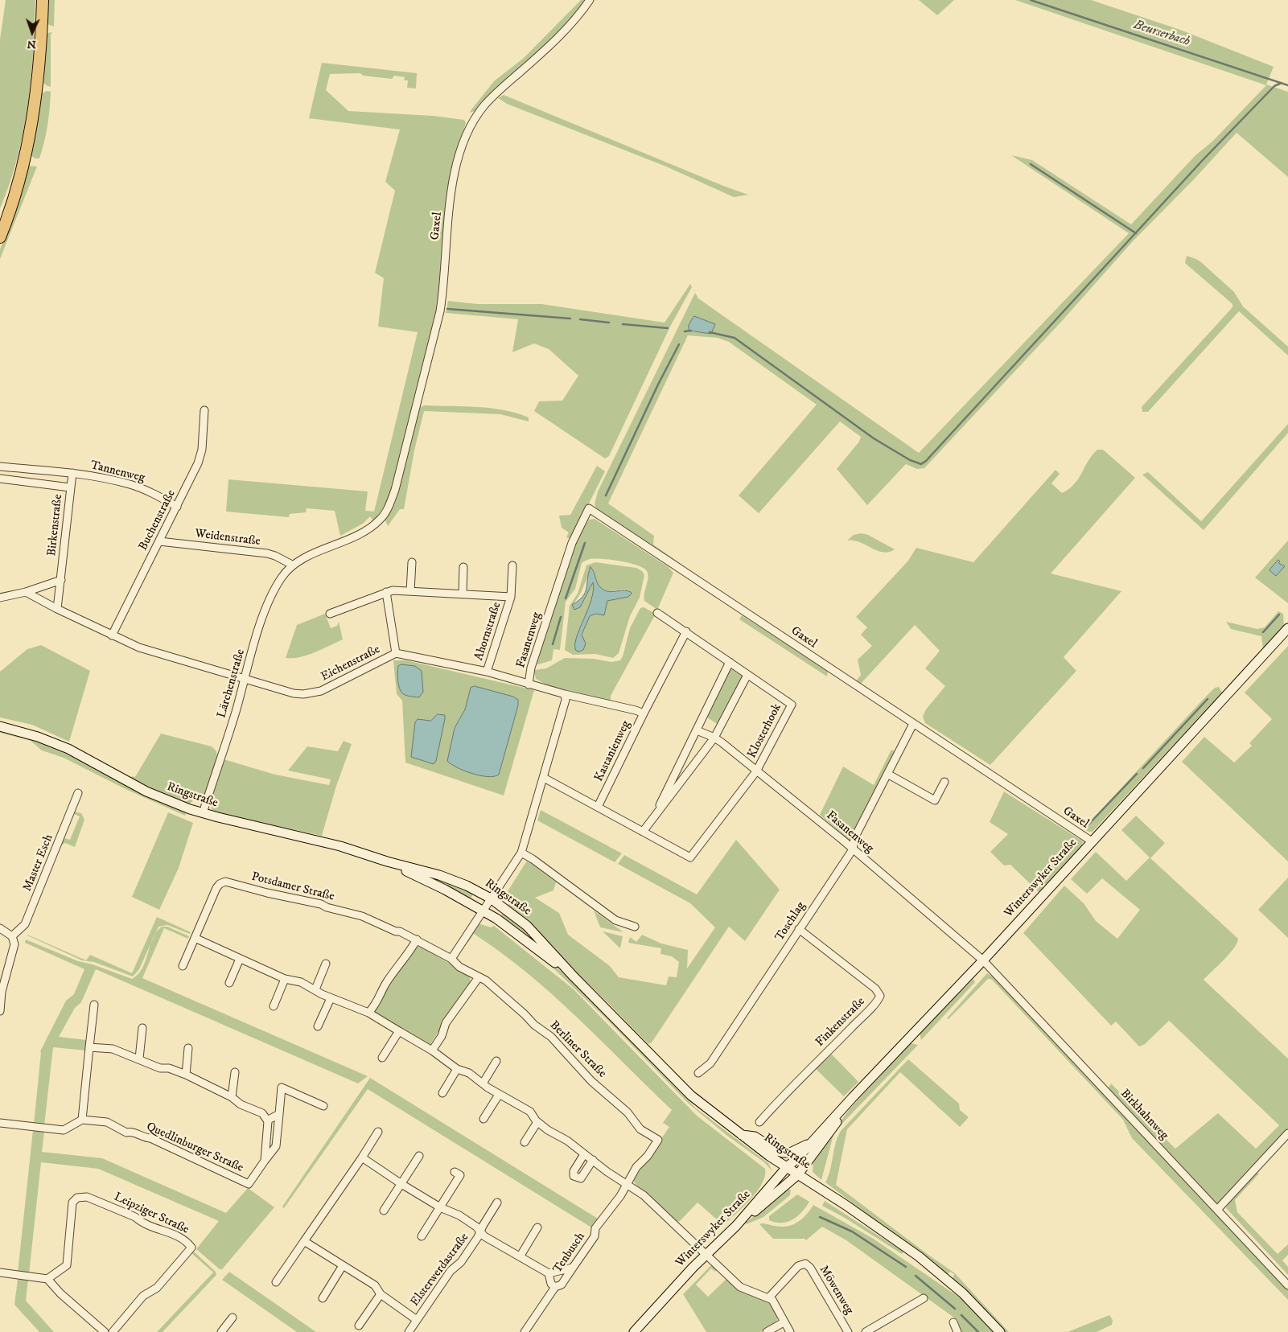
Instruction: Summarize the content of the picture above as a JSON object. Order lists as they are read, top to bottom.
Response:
{
  "streets": {
    "main road": ["Ringstraße", "Winterswyker Straße"],
    "street": [
      "Gaxel",
      "Tannenweg",
      "Buchenstraße",
      "Birkenstraße",
      "Weidenstraße",
      "Ahornstraße",
      "Fasanenweg",
      "Eichenstraße",
      "Lärchenstraße",
      "Klosterhook",
      "Kastanienweg",
      "Master Esch",
      "Potsdamer Straße",
      "Toschlag",
      "Finkenstraße",
      "Berliner Straße",
      "Birkhahnweg",
      "Quedlinburger Straße",
      "Leipziger Straße",
      "Tenbusch",
      "Elsterwerdastraße",
      "Möwenweg"
    ]
  },
  "crossings": [
    ["Gaxel", "Weidenstraße"],
    ["Gaxel", "Fasanenweg"],
    ["Gaxel", "Lärchenstraße"],
    ["Gaxel", "Winterswyker Straße"],
    ["Gaxel", "Toschlag"],
    ["Tannenweg", "Buchenstraße"],
    ["Tannenweg", "Birkenstraße"],
    ["Buchenstraße", "Weidenstraße"],
    ["Buchenstraße", "Eichenstraße"],
    ["Birkenstraße", "Eichenstraße"],
    ["Weidenstraße", "Lärchenstraße"],
    ["Ahornstraße", "Eichenstraße"],
    ["Fasanenweg", "Eichenstraße"],
    ["Fasanenweg", "Klosterhook"],
    ["Fasanenweg", "Winterswyker Straße"],
    ["Fasanenweg", "Toschlag"],
    ["Fasanenweg", "Birkhahnweg"],
    ["Eichenstraße", "Lärchenstraße"],
    ["Eichenstraße", "Kastanienweg"],
    ["Lärchenstraße", "Ringstraße"],
    ["Ringstraße", "Winterswyker Straße"],
    ["Winterswyker Straße", "Birkhahnweg"],
    ["Potsdamer Straße", "Berliner Straße"],
    ["Toschlag", "Finkenstraße"],
    ["Berliner Straße", "Tenbusch"]
  ],
  "water": ["Beurserbach"],
  "north": "bottom"
}
